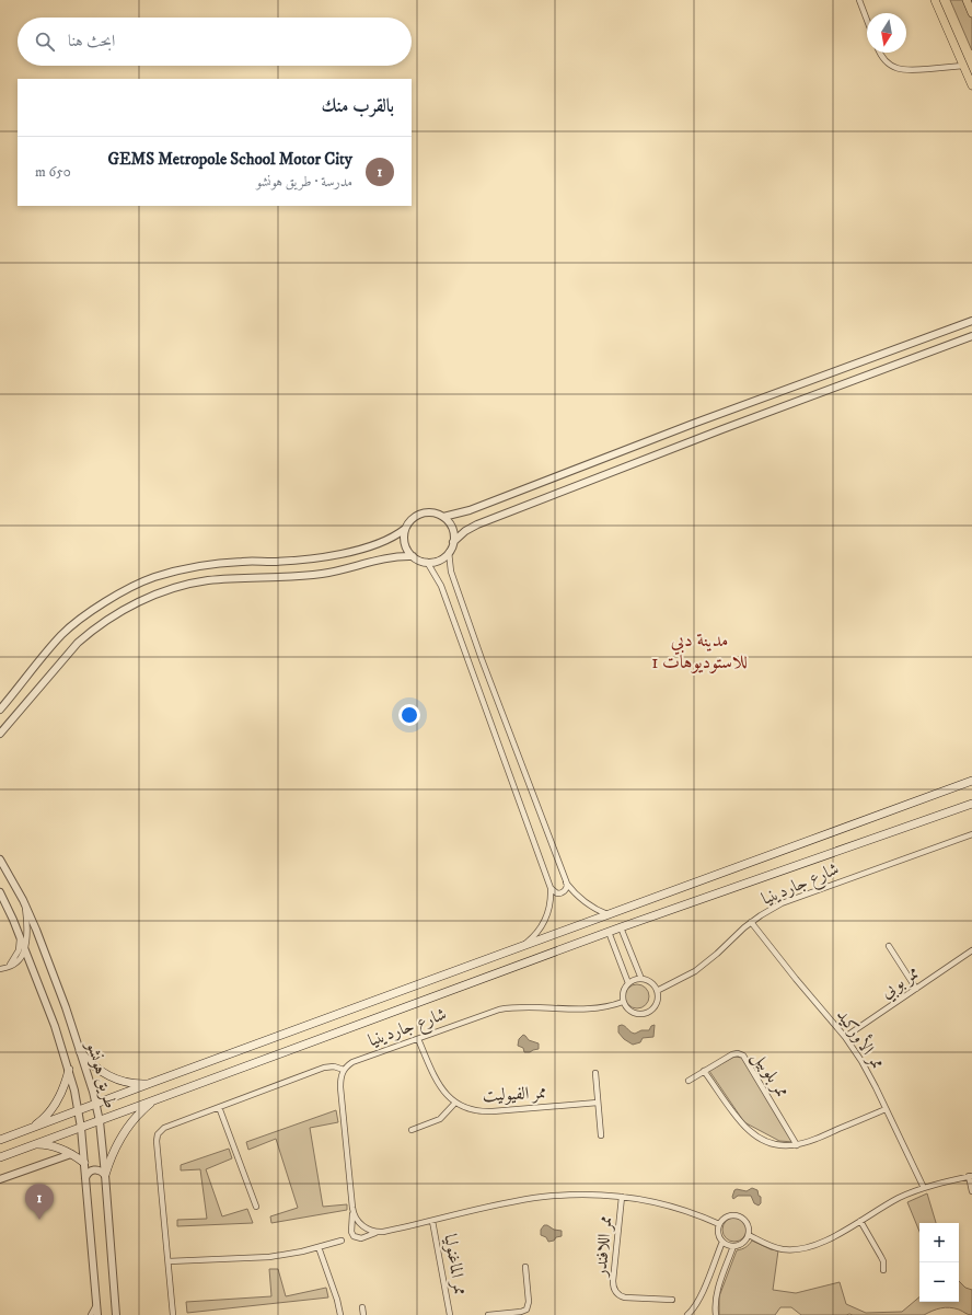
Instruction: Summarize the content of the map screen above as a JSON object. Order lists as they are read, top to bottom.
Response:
{
  "streets": {
    "street": [
      "شارع جاردينيا",
      "ممر بوبي",
      "ممر الأوركيد",
      "ممر بلوبيل",
      "طريق هونشو",
      "ممر الفيوليت",
      "ممر اللافندر",
      "ممر الماغنوليا"
    ]
  },
  "crossings": [
    ["شارع جاردينيا", "ممر الأوركيد"],
    ["شارع جاردينيا", "ممر الفيوليت"],
    ["ممر بوبي", "ممر الأوركيد"]
  ],
  "districts": ["مدينة دبي للاستوديوهات 1"],
  "north": "bottom",
  "page": {
    "search": "ابحث هنا",
    "heading": "بالقرب منك",
    "list": [
      {
        "mark": "1",
        "name": "GEMS Metropole School Motor City",
        "note": "مدرسة · طريق هونشو",
        "value": "650 m"
      }
    ],
    "pins": "1",
    "map_buttons": ["+", "−"]
  }
}
